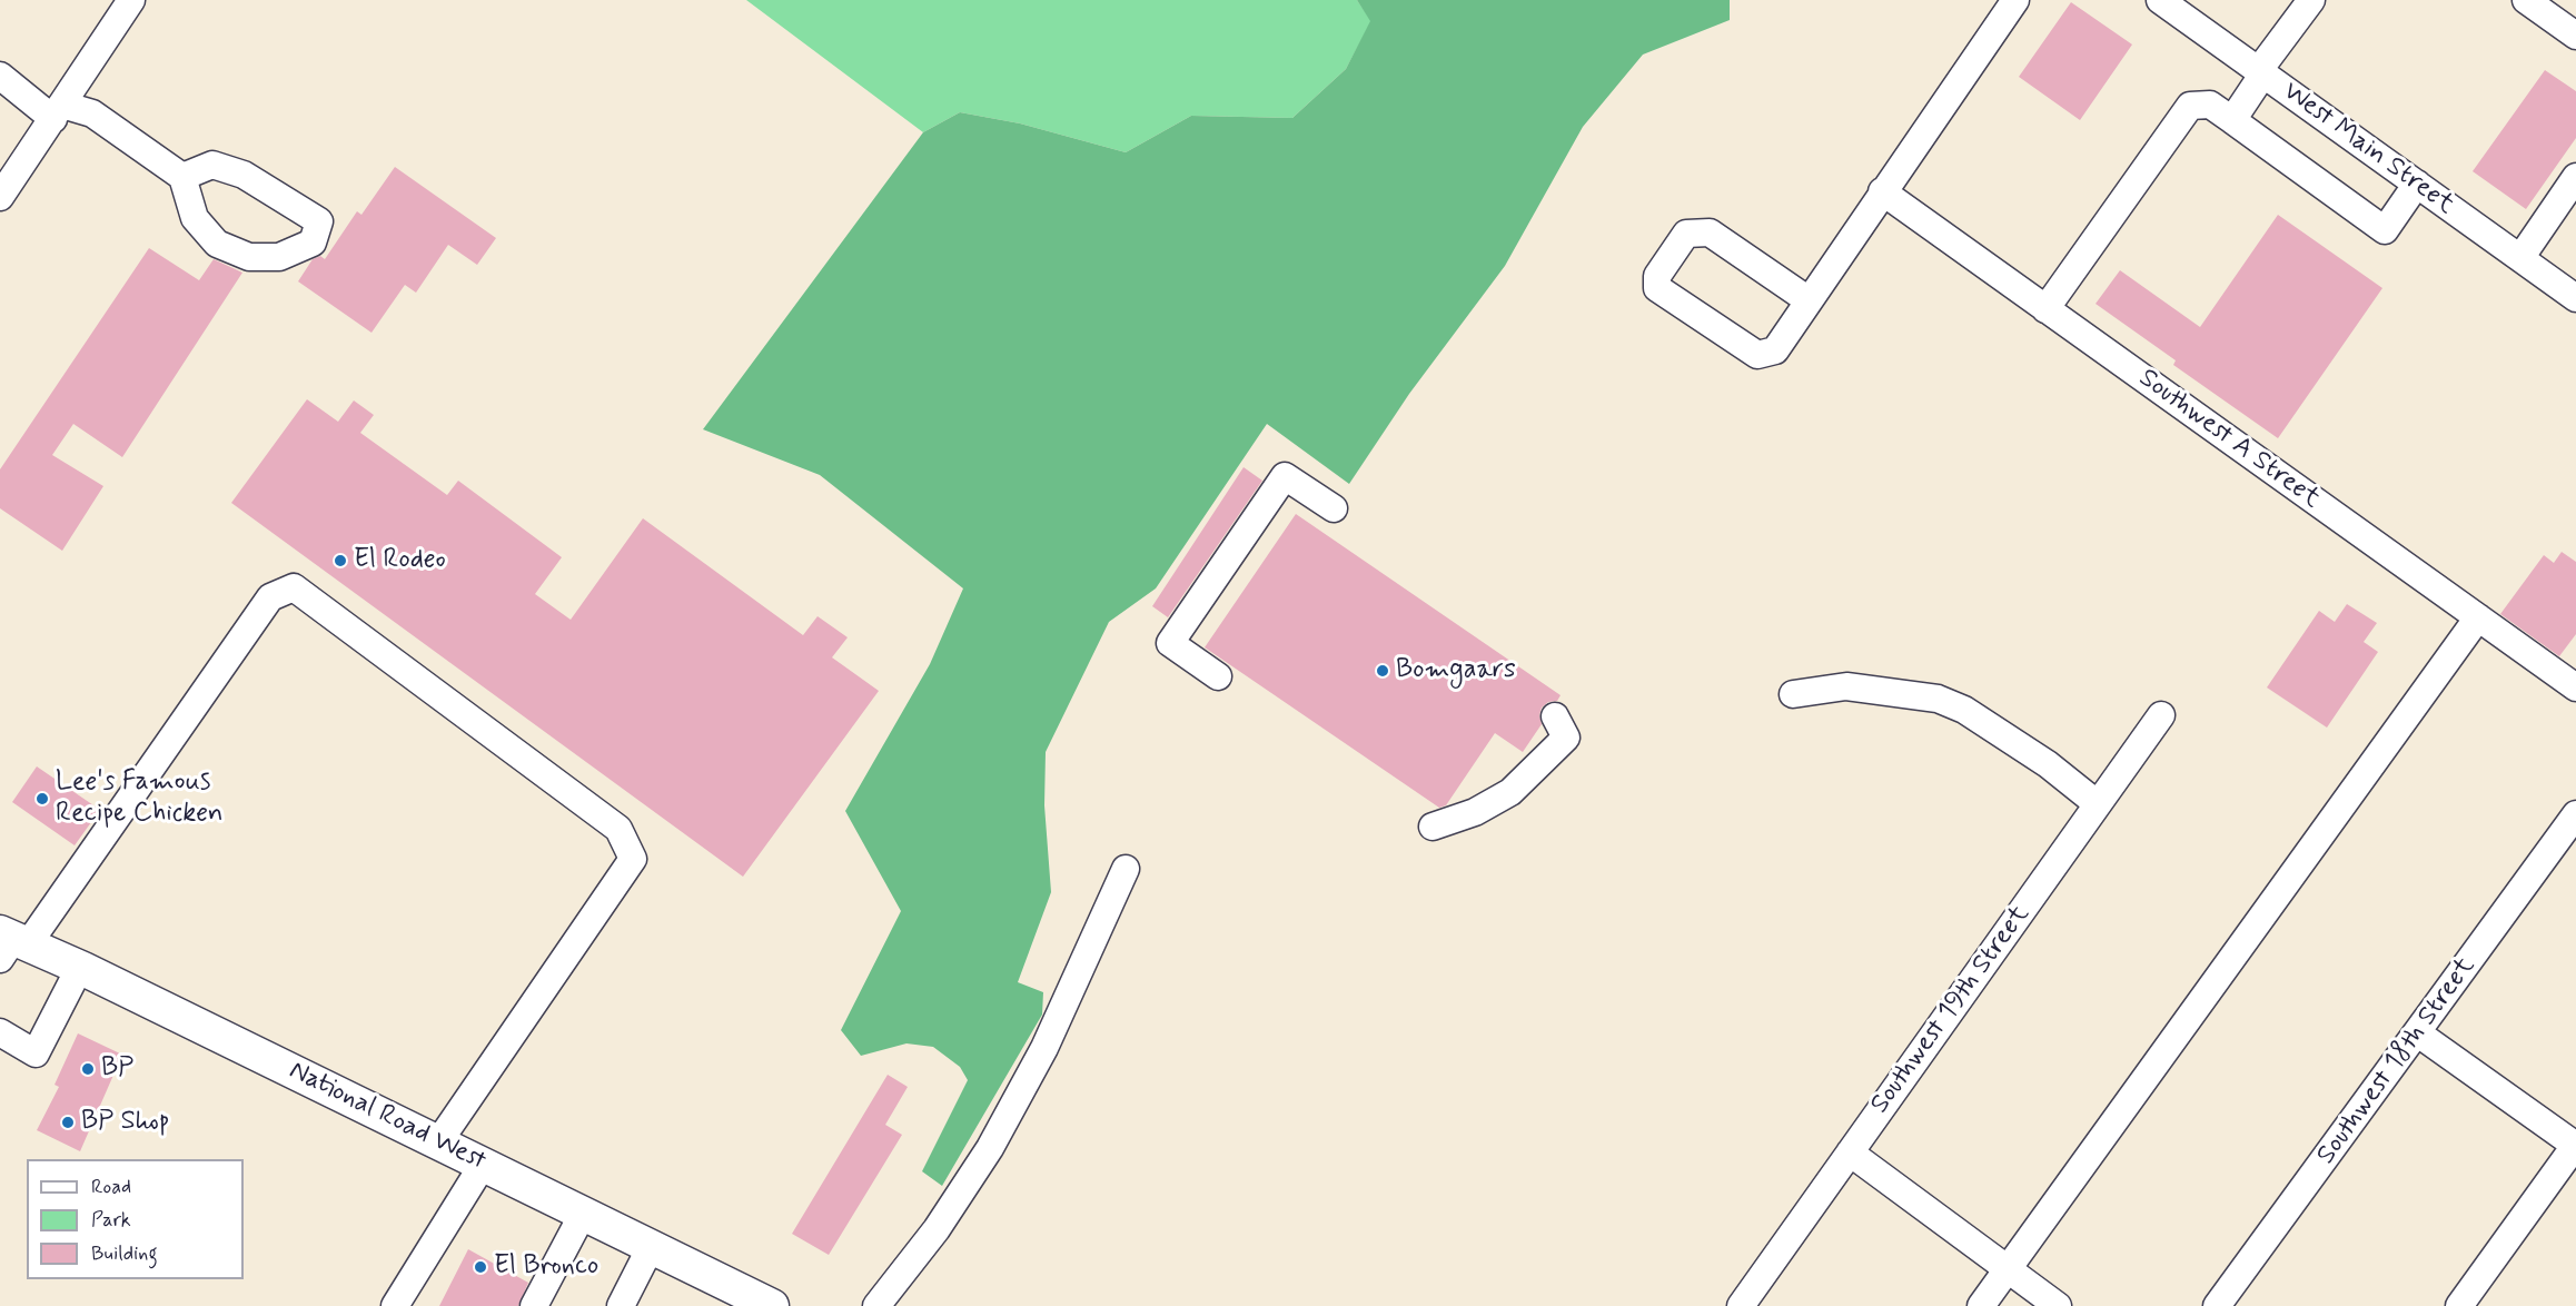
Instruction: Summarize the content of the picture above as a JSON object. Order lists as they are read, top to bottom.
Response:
{
  "streets": {
    "main road": ["National Road West"],
    "street": [
      "West Main Street",
      "Southwest A Street",
      "Southwest 19th Street",
      "Southwest 18th Street"
    ]
  },
  "places": [
    "El Rodeo",
    "Bomgaars",
    "Lee's Famous Recipe Chicken",
    "BP",
    "BP Shop",
    "El Bronco"
  ],
  "legend": ["Road", "Park", "Building"]
}
